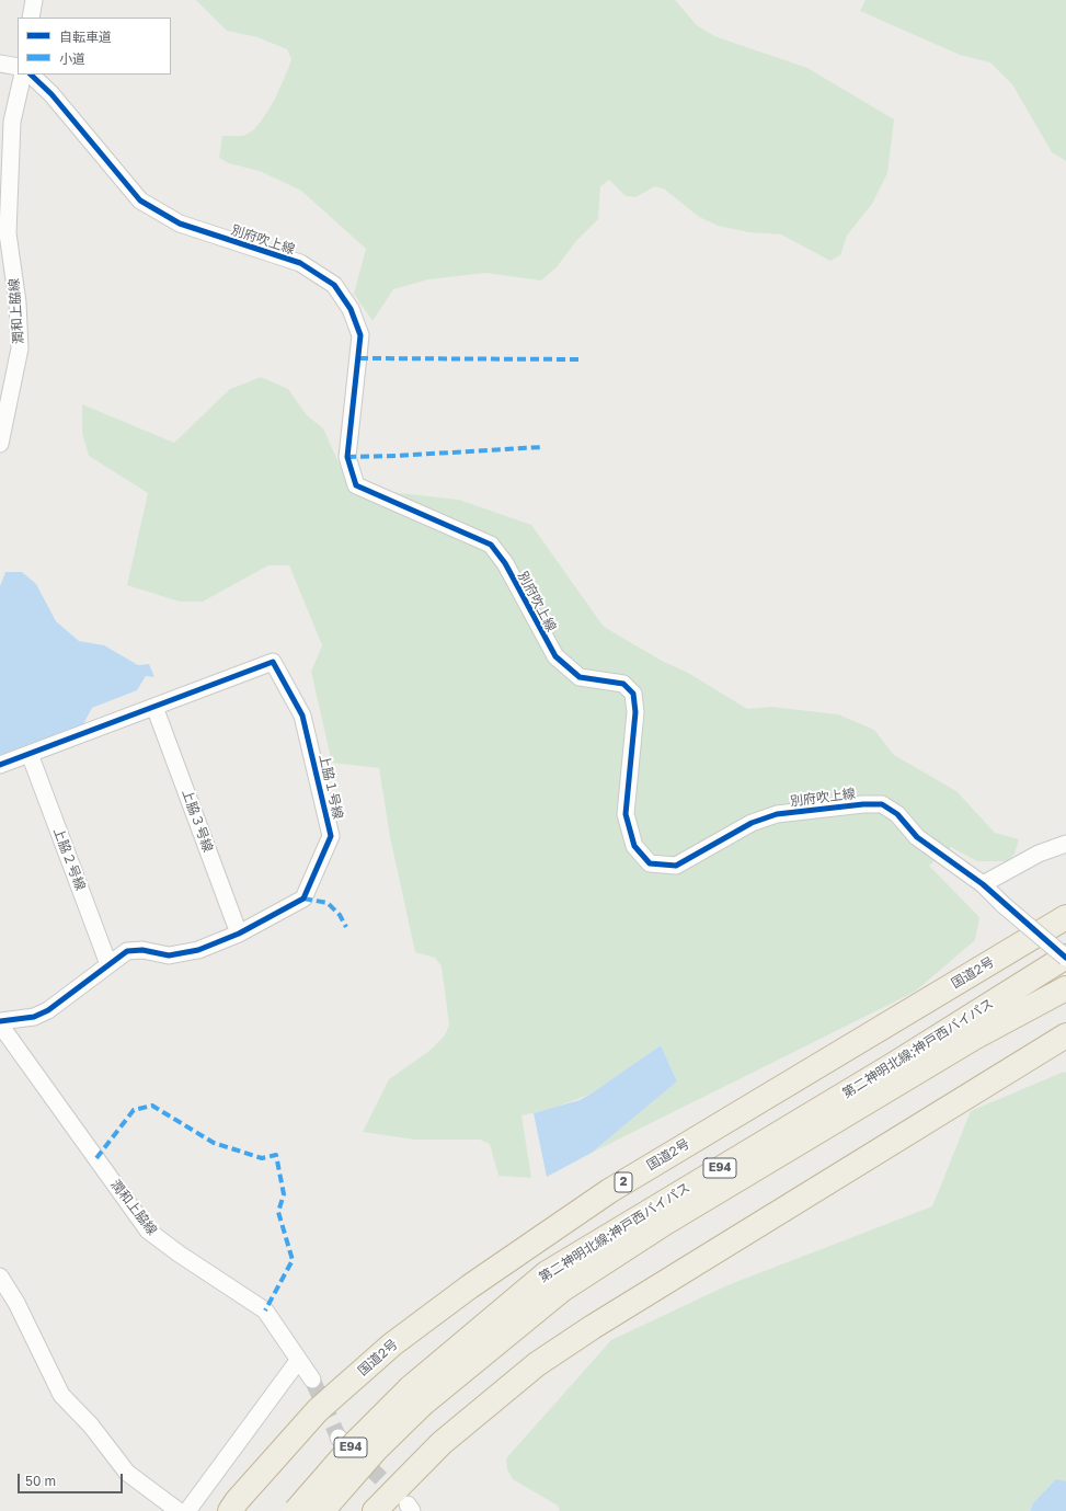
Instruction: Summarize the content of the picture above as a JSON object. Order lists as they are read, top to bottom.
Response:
{
  "streets": {
    "highway": [
      "国道2号",
      "第二神明北線;神戸西バイパス",
      "E94",
      "2"
    ],
    "street": [
      "別府吹上線",
      "潤和上脇線",
      "上脇１号線",
      "上脇３号線",
      "上脇２号線"
    ]
  },
  "crossings": [
    ["別府吹上線", "第二神明北線;神戸西バイパス"],
    ["潤和上脇線", "上脇１号線"],
    ["上脇１号線", "上脇３号線"],
    ["上脇１号線", "上脇２号線"]
  ],
  "legend": ["自転車道", "小道"],
  "scale_bar": "50 m"
}
